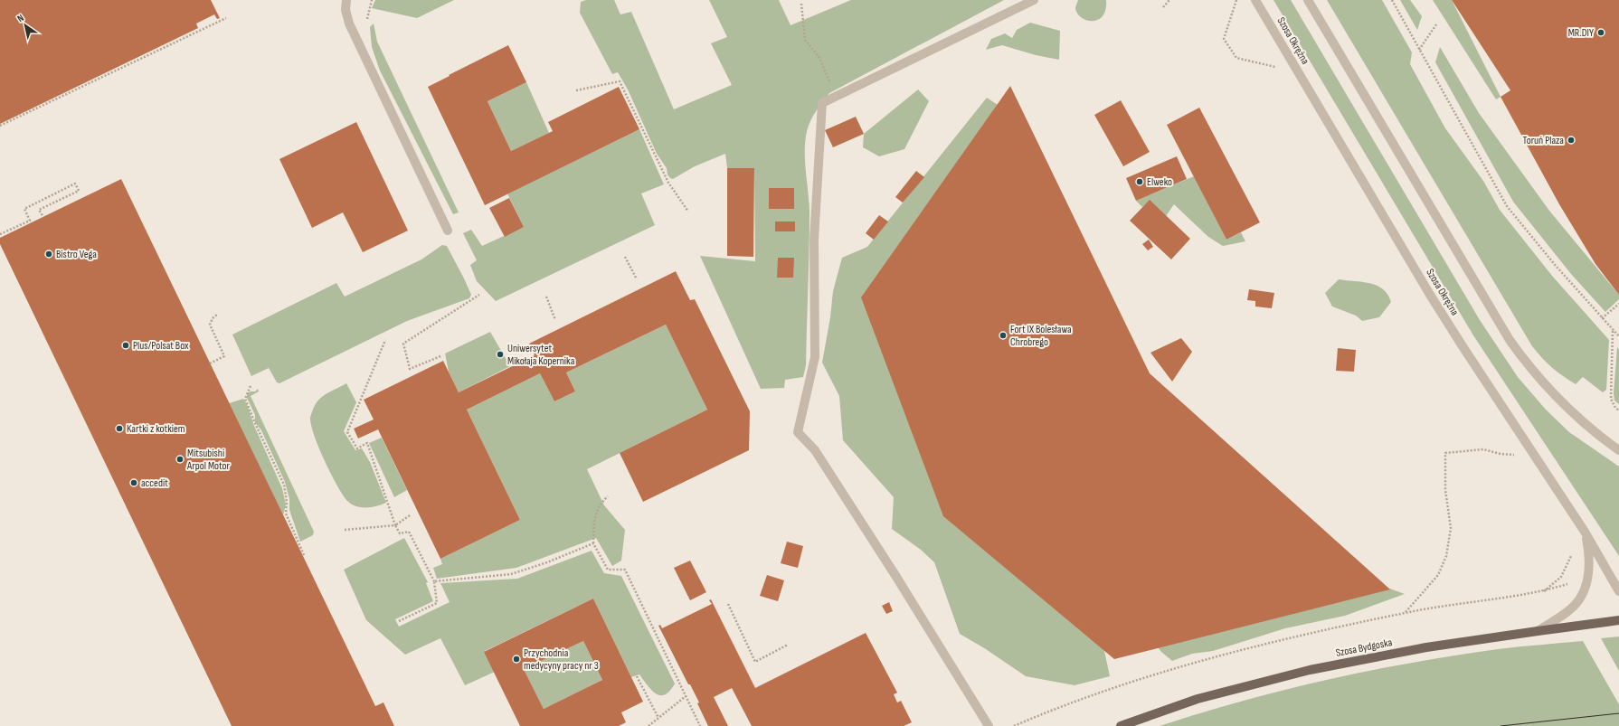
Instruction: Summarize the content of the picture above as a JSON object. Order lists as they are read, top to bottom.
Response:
{
  "streets": {
    "main road": ["Szosa Bydgoska"],
    "street": ["Szosa Okrężna"]
  },
  "places": [
    "MR.DIY",
    "Toruń Plaza",
    "Elweko",
    "Bistro Vega",
    "Fort IX Bolesława Chrobrego",
    "Plus/Polsat Box",
    "Uniwersytet Mikołaja Kopernika",
    "Kartki z kotkiem",
    "Mitsubishi Arpol Motor",
    "accedit",
    "Przychodnia medycyny pracy nr 3"
  ],
  "north": "top left"
}
